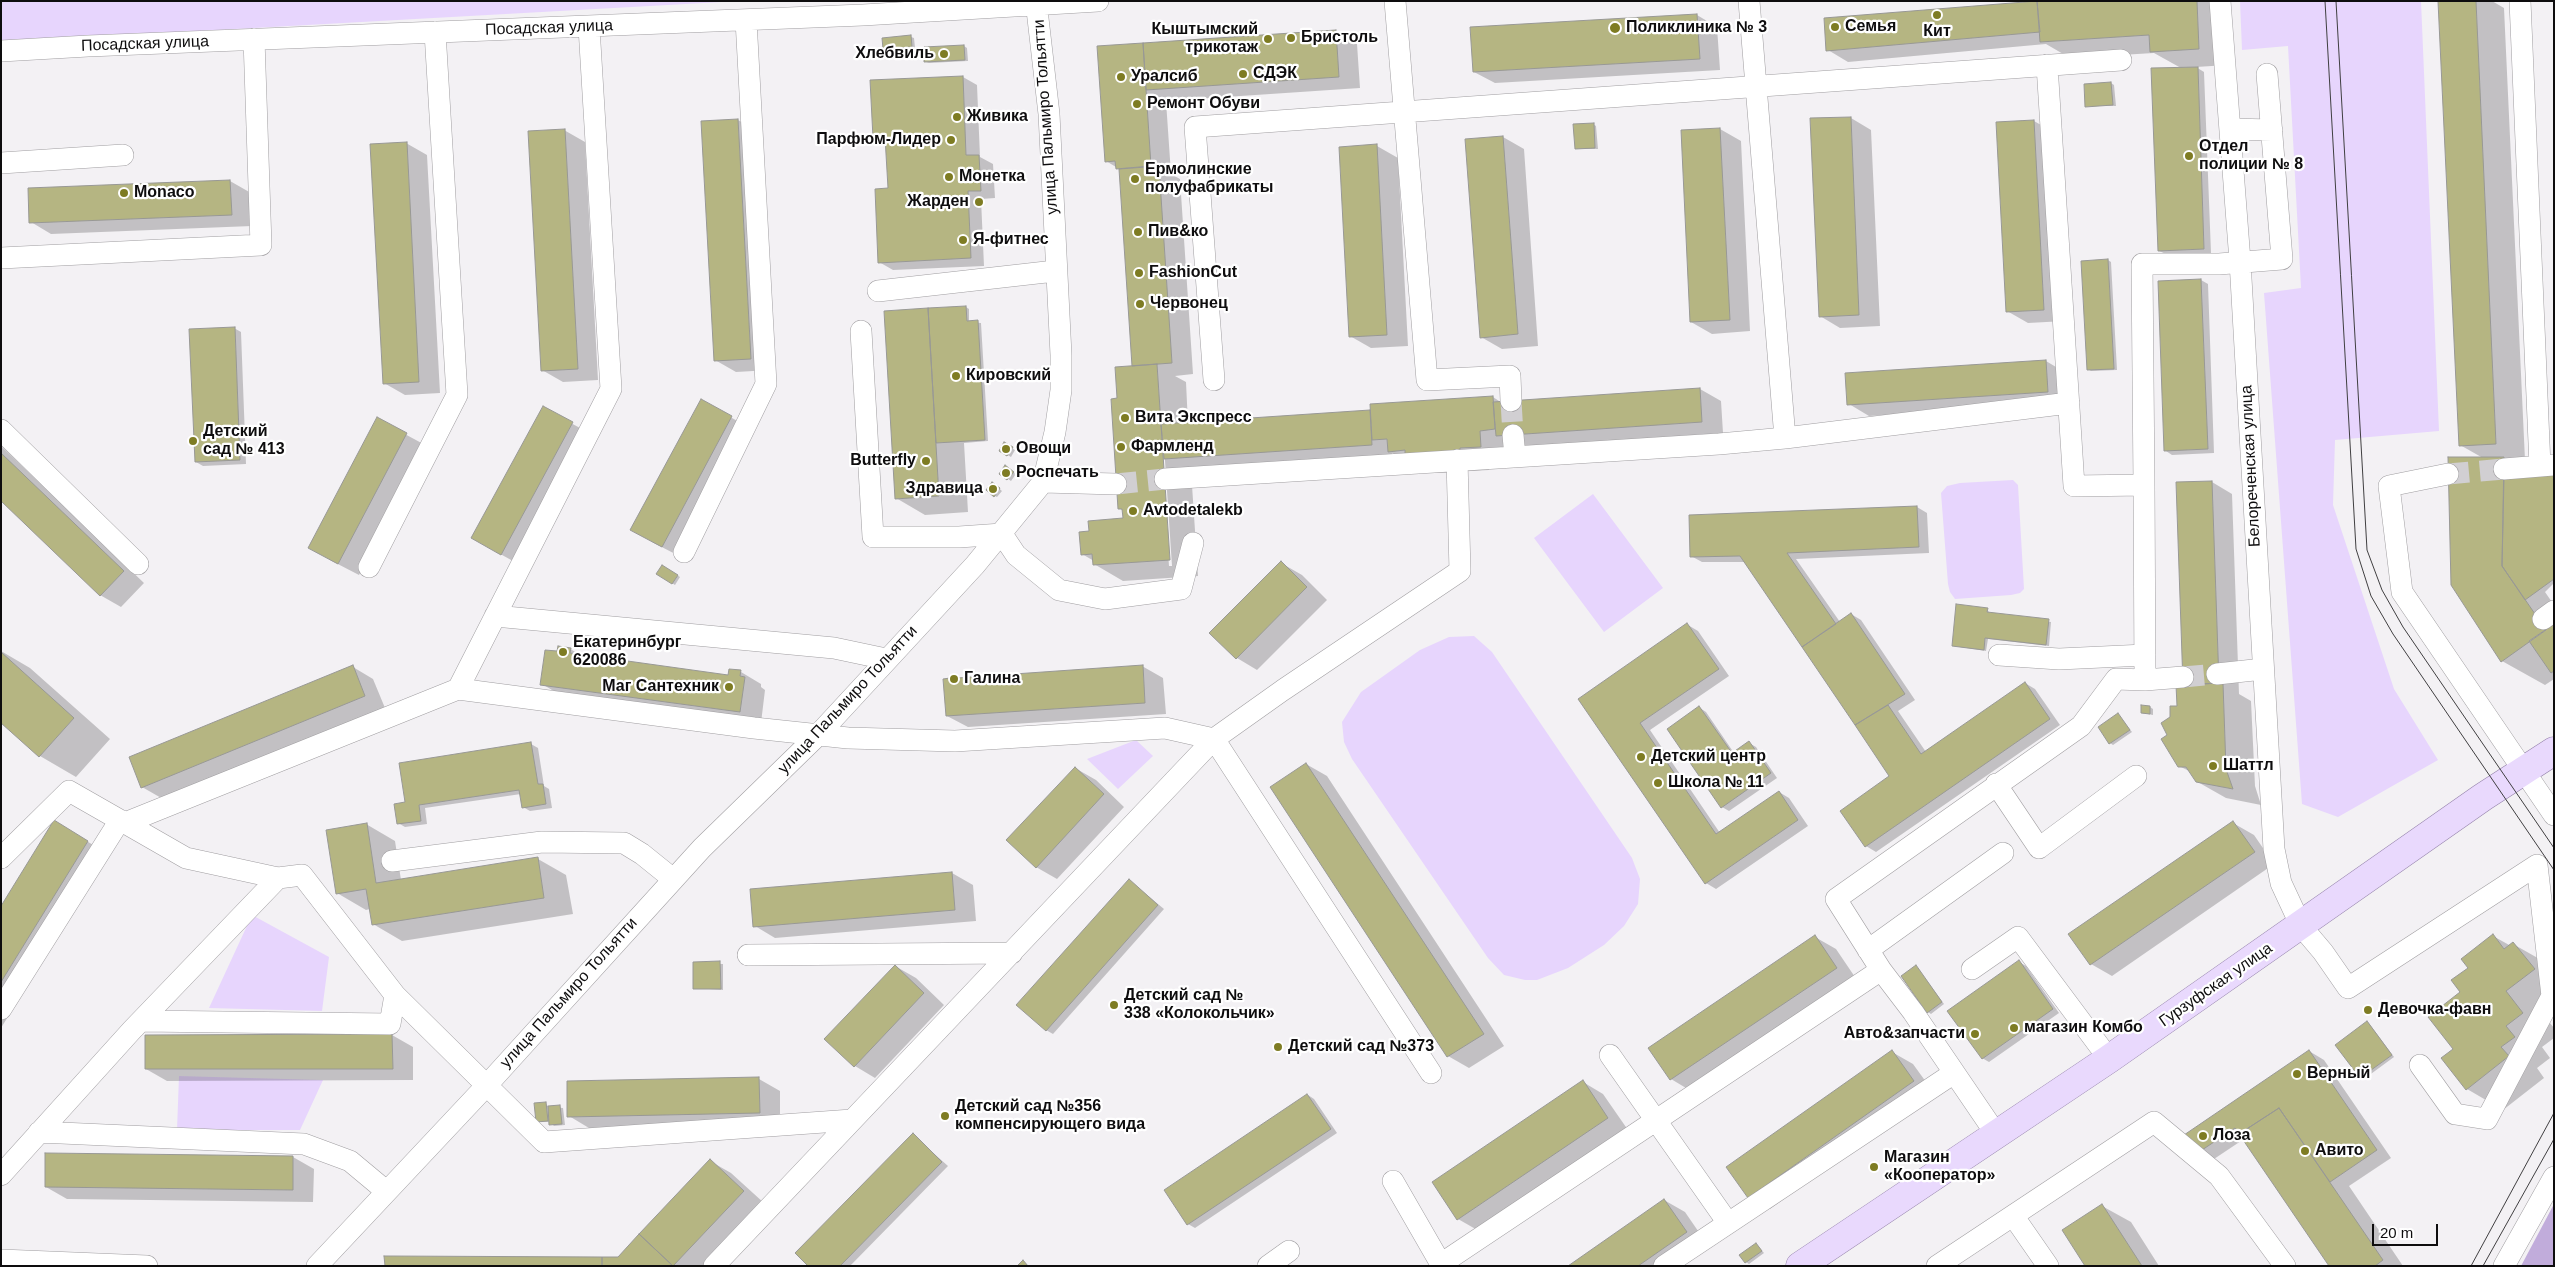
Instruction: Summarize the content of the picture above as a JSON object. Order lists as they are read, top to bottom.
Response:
{
  "streets": {
    "main road": ["Гурзуфская улица"],
    "street": ["Посадская улица", "улица Пальмиро Тольятти", "Белореченская улица"]
  },
  "crossings": [
    ["Посадская улица", "улица Пальмиро Тольятти"],
    ["Белореченская улица", "Гурзуфская улица"]
  ],
  "places": [
    "Кит",
    "Семья",
    "Поликлиника № 3",
    "Бристоль",
    "Кыштымский трикотаж",
    "Хлебвиль",
    "СДЭК",
    "Уралсиб",
    "Ремонт Обуви",
    "Живика",
    "Парфюм-Лидер",
    "Отдел полиции № 8",
    "Монетка",
    "Ермолинские полуфабрикаты",
    "Monaco",
    "Жарден",
    "Пив&ко",
    "Я-фитнес",
    "FashionCut",
    "Червонец",
    "Кировский",
    "Вита Экспресс",
    "Детский сад № 413",
    "Фармленд",
    "Овощи",
    "Butterfly",
    "Роспечать",
    "Здравица",
    "Avtodetalekb",
    "Екатеринбург 620086",
    "Галина",
    "Маг Сантехник",
    "Детский центр",
    "Шаттл",
    "Школа № 11",
    "Детский сад № 338 «Колокольчик»",
    "Девочка-фавн",
    "магазин Комбо",
    "Авто&запчасти",
    "Детский сад №373",
    "Верный",
    "Детский сад №356 компенсирующего вида",
    "Лоза",
    "Авито",
    "Магазин «Кооператор»"
  ],
  "scale_bar": "20 m"
}
